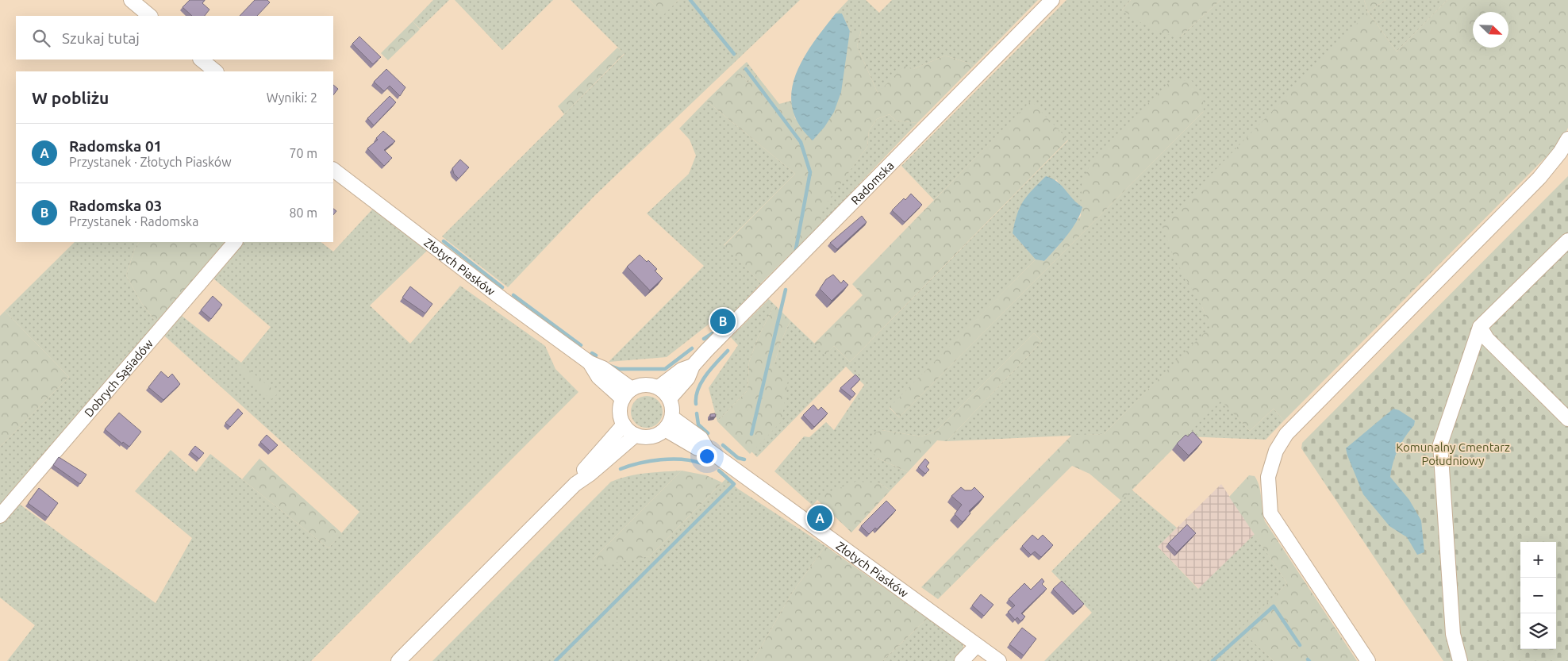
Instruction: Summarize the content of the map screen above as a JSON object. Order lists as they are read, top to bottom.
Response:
{
  "streets": {
    "street": ["Radomska", "Złotych Piasków", "Dobrych Sąsiadów"]
  },
  "crossings": [
    ["Radomska", "Złotych Piasków"]
  ],
  "parks": ["Komunalny Cmentarz Południowy"],
  "north": "bottom right",
  "page": {
    "search": "Szukaj tutaj",
    "heading": ["W pobliżu", "Wyniki: 2"],
    "list": [
      {
        "mark": "A",
        "name": "Radomska 01",
        "note": "Przystanek · Złotych Piasków",
        "value": "70 m"
      },
      {
        "mark": "B",
        "name": "Radomska 03",
        "note": "Przystanek · Radomska",
        "value": "80 m"
      }
    ],
    "pins": ["B", "A"],
    "map_buttons": ["+", "−"]
  }
}
